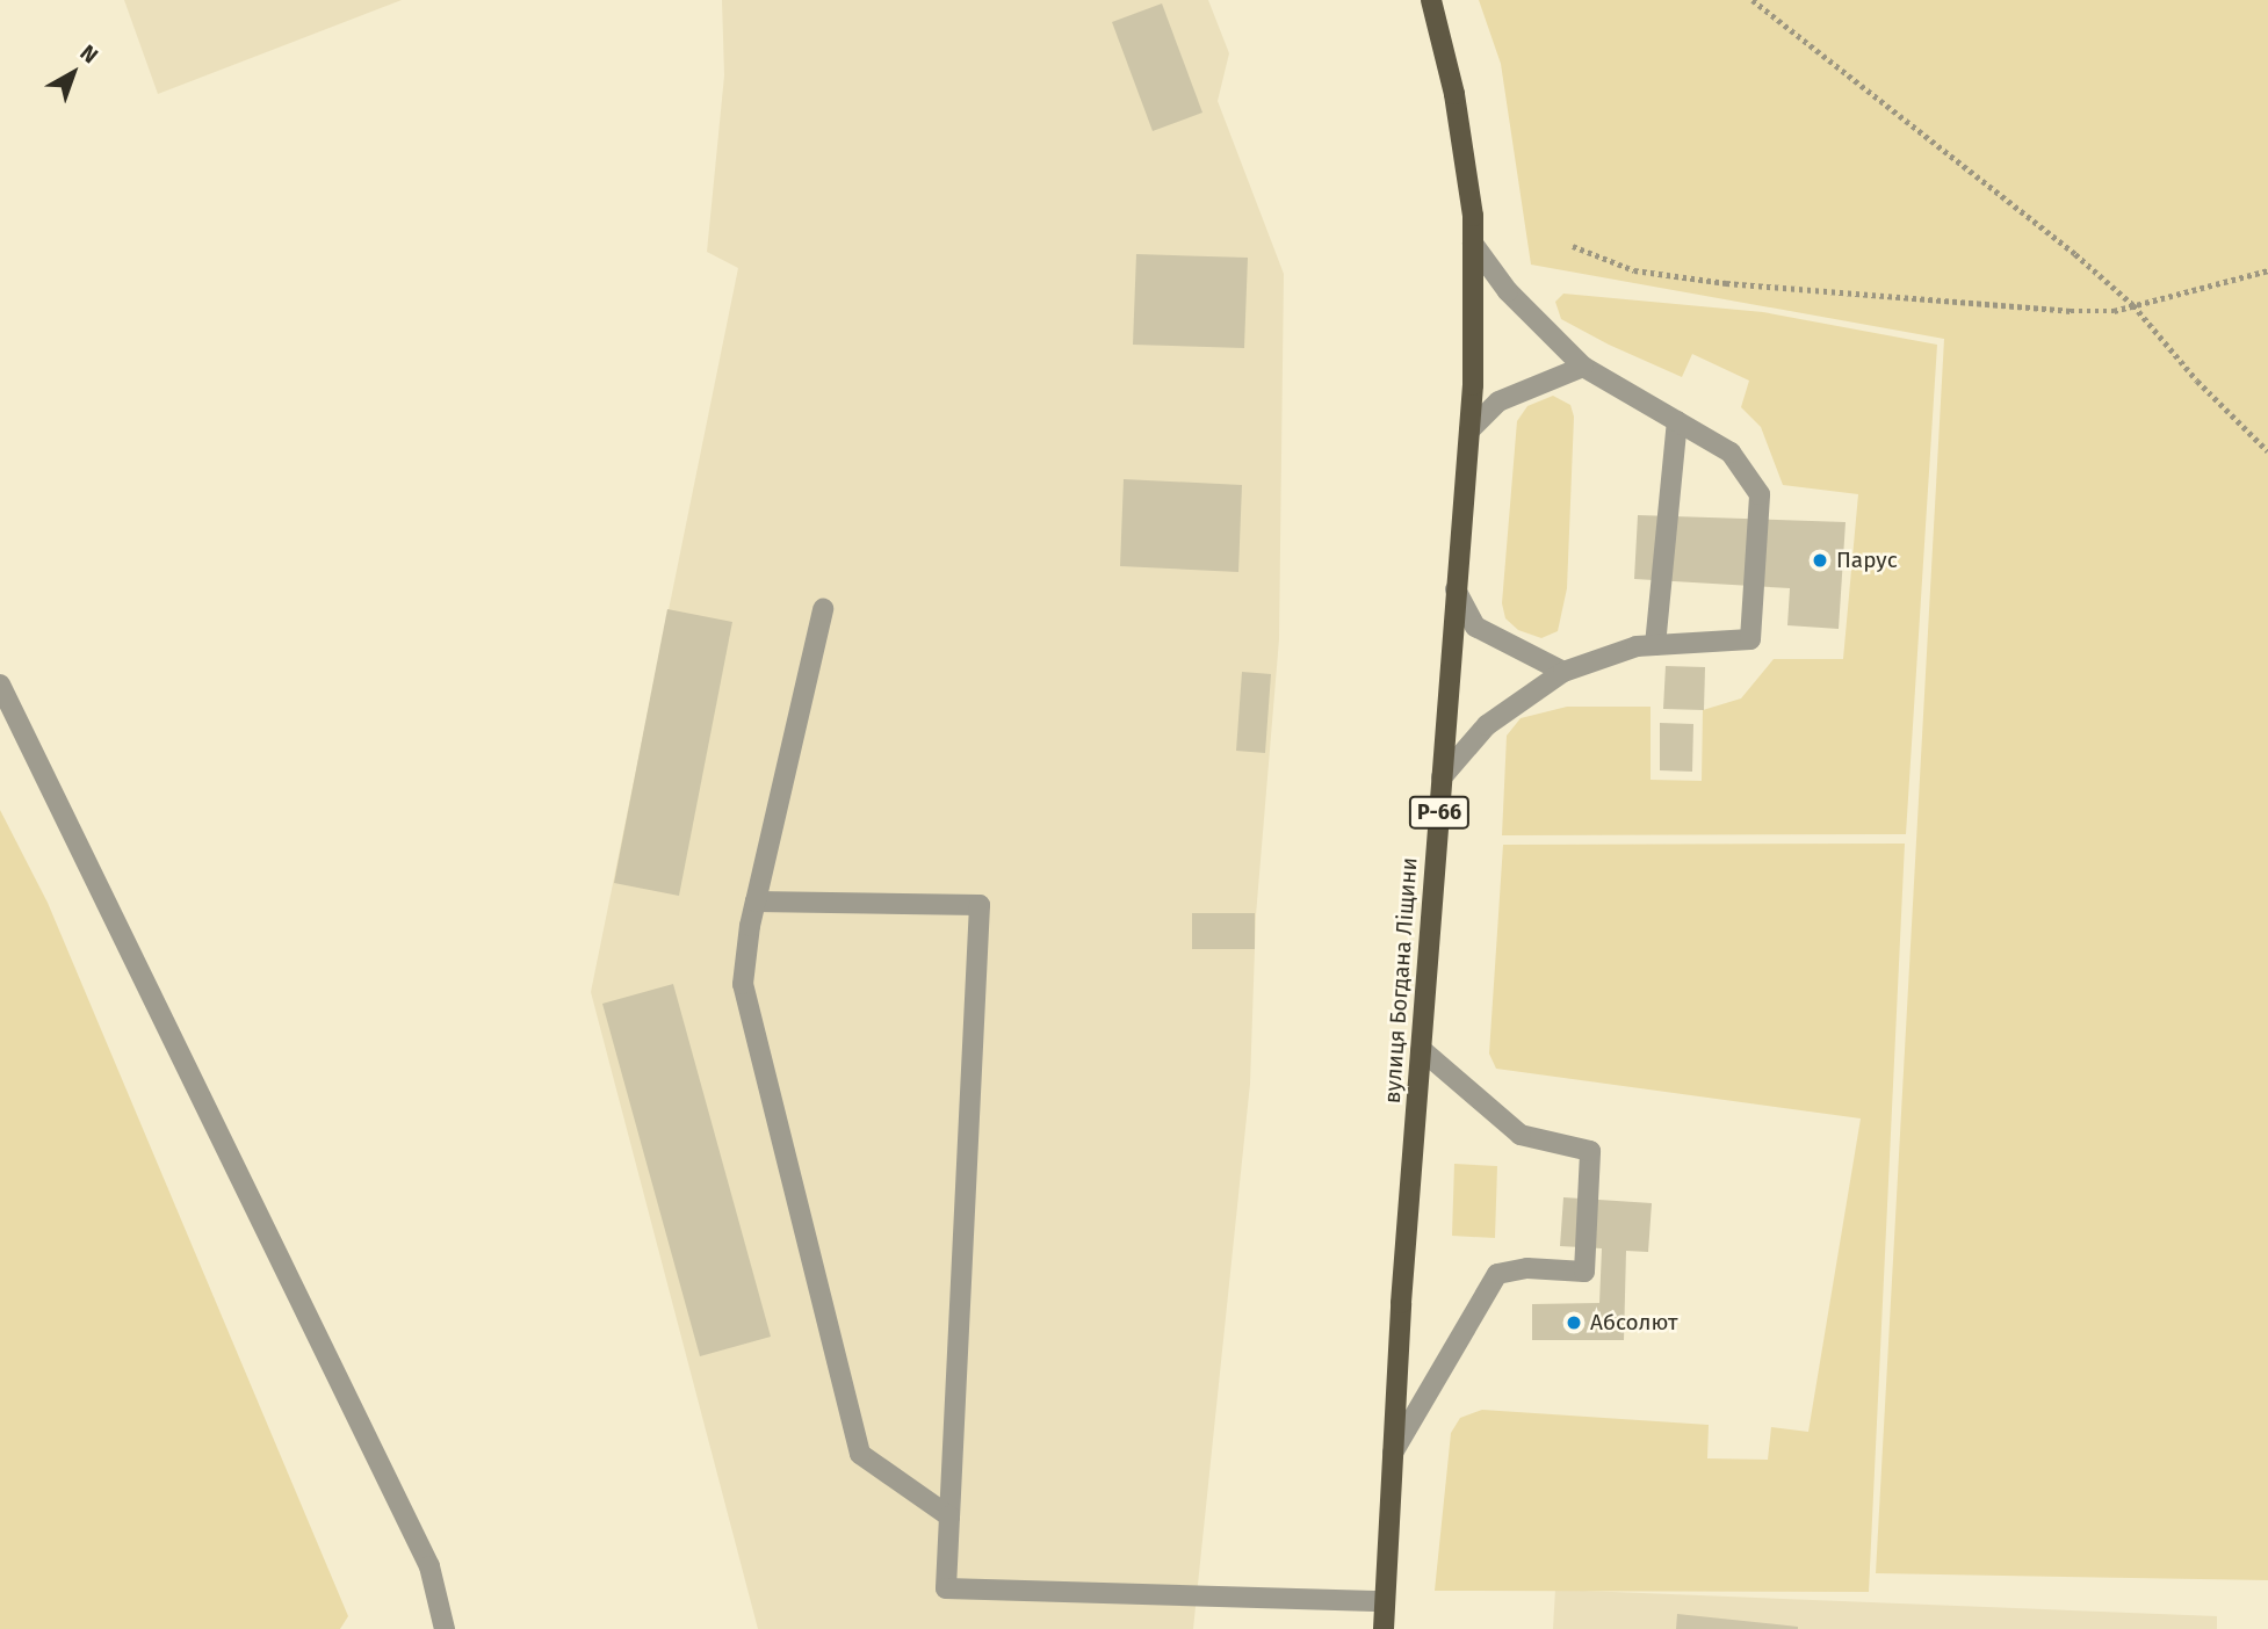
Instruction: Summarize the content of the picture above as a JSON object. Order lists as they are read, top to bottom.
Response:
{
  "streets": {
    "main road": ["Р-66", "вулиця Богдана Ліщини"]
  },
  "places": ["Парус", "Абсолют"],
  "north": "top right"
}
